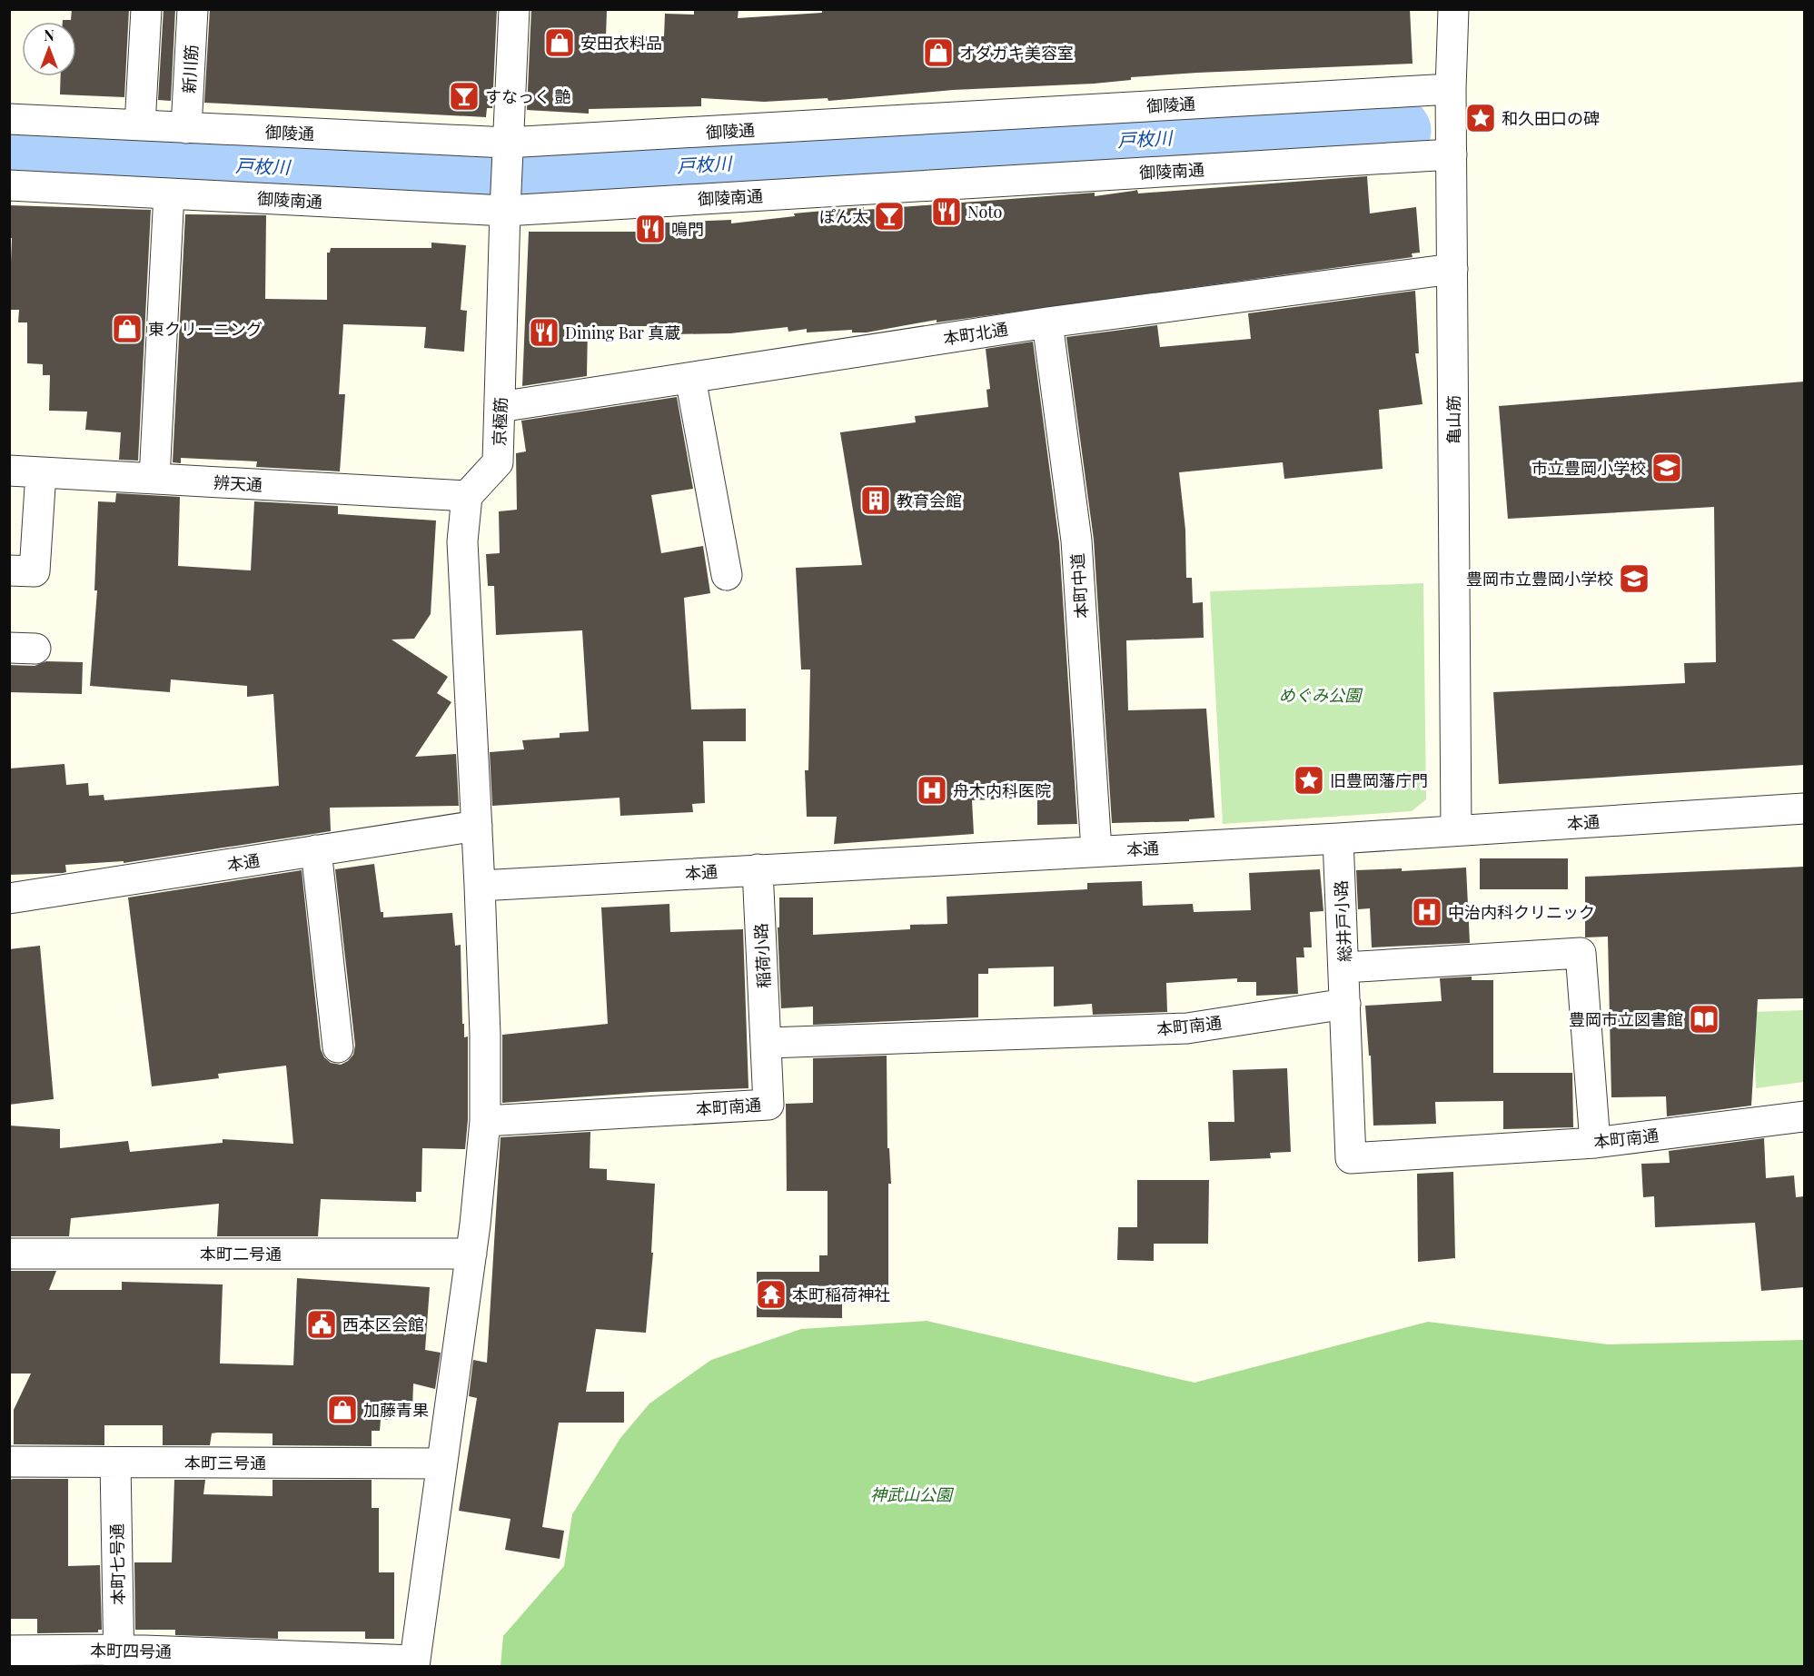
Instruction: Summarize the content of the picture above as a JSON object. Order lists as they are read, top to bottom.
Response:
{
  "streets": {
    "street": [
      "新川筋",
      "御陵通",
      "御陵南通",
      "本町北通",
      "亀山筋",
      "京極筋",
      "辨天通",
      "本町中道",
      "本通",
      "総井戸小路",
      "稲荷小路",
      "本町南通",
      "本町二号通",
      "本町三号通",
      "本町七号通",
      "本町四号通"
    ]
  },
  "crossings": [
    ["新川筋", "御陵通"],
    ["御陵通", "亀山筋"],
    ["御陵通", "京極筋"],
    ["御陵南通", "亀山筋"],
    ["御陵南通", "京極筋"],
    ["本町北通", "亀山筋"],
    ["本町北通", "京極筋"],
    ["本町北通", "本町中道"],
    ["亀山筋", "本通"],
    ["京極筋", "辨天通"],
    ["本町中道", "本通"],
    ["本通", "総井戸小路"],
    ["本通", "稲荷小路"],
    ["総井戸小路", "本町南通"],
    ["稲荷小路", "本町南通"],
    ["本町三号通", "本町七号通"],
    ["本町七号通", "本町四号通"]
  ],
  "water": ["戸枚川"],
  "parks": ["めぐみ公園", "神武山公園"],
  "places": {
    "shop": [
      "安田衣料品",
      "オダガキ美容室",
      "東クリーニング",
      "加藤青果"
    ],
    "bar": ["すなっく 艶", "ぽん太"],
    "place": ["和久田口の碑", "旧豊岡藩庁門"],
    "restaurant": ["Noto", "鳴門", "Dining Bar 真蔵"],
    "school or university": ["市立豊岡小学校", "豊岡市立豊岡小学校"],
    "building": ["教育会館"],
    "hospital": ["舟木内科医院", "中治内科クリニック"],
    "library": ["豊岡市立図書館"],
    "temple": ["本町稲荷神社"],
    "public building": ["西本区会館"]
  },
  "north": "top"
}
